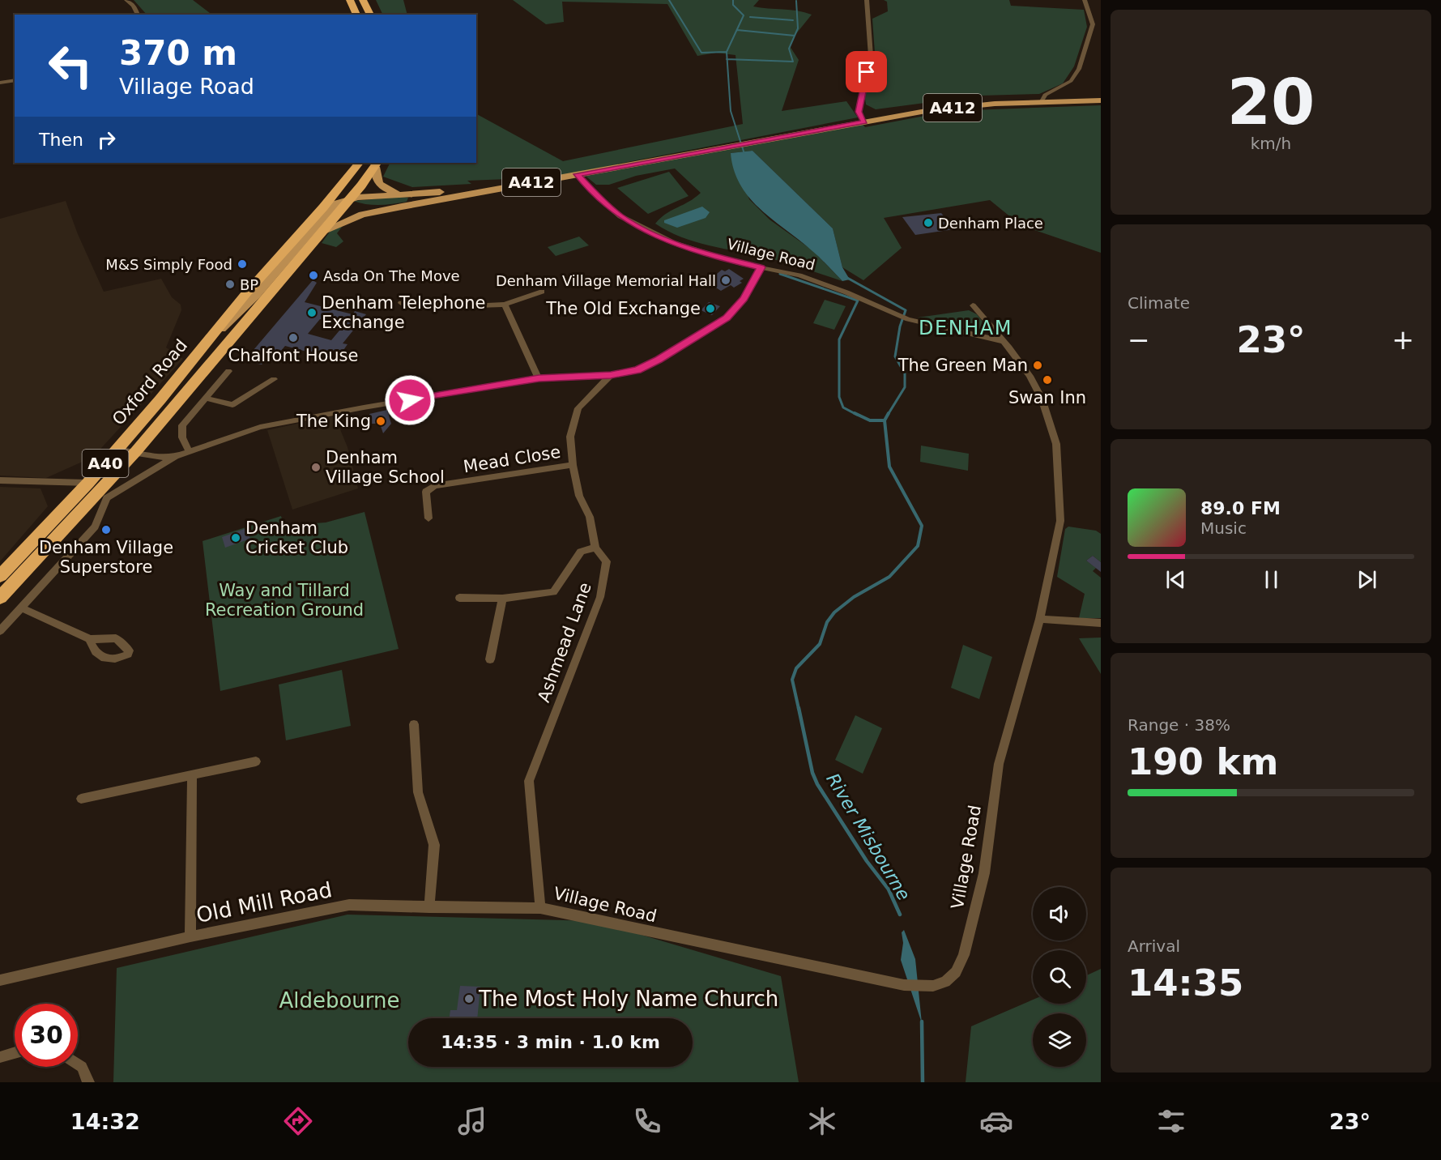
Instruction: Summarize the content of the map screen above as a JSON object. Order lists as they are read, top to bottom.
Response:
{
  "streets": {
    "highway": ["Oxford Road", "A40"],
    "main road": ["A412"],
    "street": [
      "Village Road",
      "Mead Close",
      "Ashmead Lane",
      "Old Mill Road"
    ]
  },
  "crossings": [
    ["A412", "Village Road"],
    ["Village Road", "Ashmead Lane"],
    ["Village Road", "Old Mill Road"],
    ["Oxford Road", "A40"],
    ["Mead Close", "Ashmead Lane"],
    ["Ashmead Lane", "Old Mill Road"]
  ],
  "districts": ["DENHAM"],
  "water": ["River Misbourne"],
  "parks": ["Way and Tillard Recreation Ground", "Aldebourne"],
  "places": [
    "Denham Place",
    "M&S Simply Food",
    "Asda On The Move",
    "Denham Village Memorial Hall",
    "BP",
    "The Old Exchange",
    "Denham Telephone Exchange",
    "Chalfont House",
    "The Green Man",
    "Swan Inn",
    "The King",
    "Denham Village School",
    "Denham Village Superstore",
    "Denham Cricket Club",
    "The Most Holy Name Church"
  ],
  "page": {
    "tile": [
      ["20", "km/h"],
      "Climate",
      ["Range · 38%", "190 km"],
      ["Arrival", "14:35"]
    ],
    "turn": ["370 m", "Village Road"],
    "then": "Then",
    "heat": ["−", "23°", "+"],
    "song": ["89.0 FM", "Music"],
    "limit": "30",
    "trip": "14:35 · 3 min · 1.0 km",
    "tabs": ["14:32", "23°"]
  }
}
